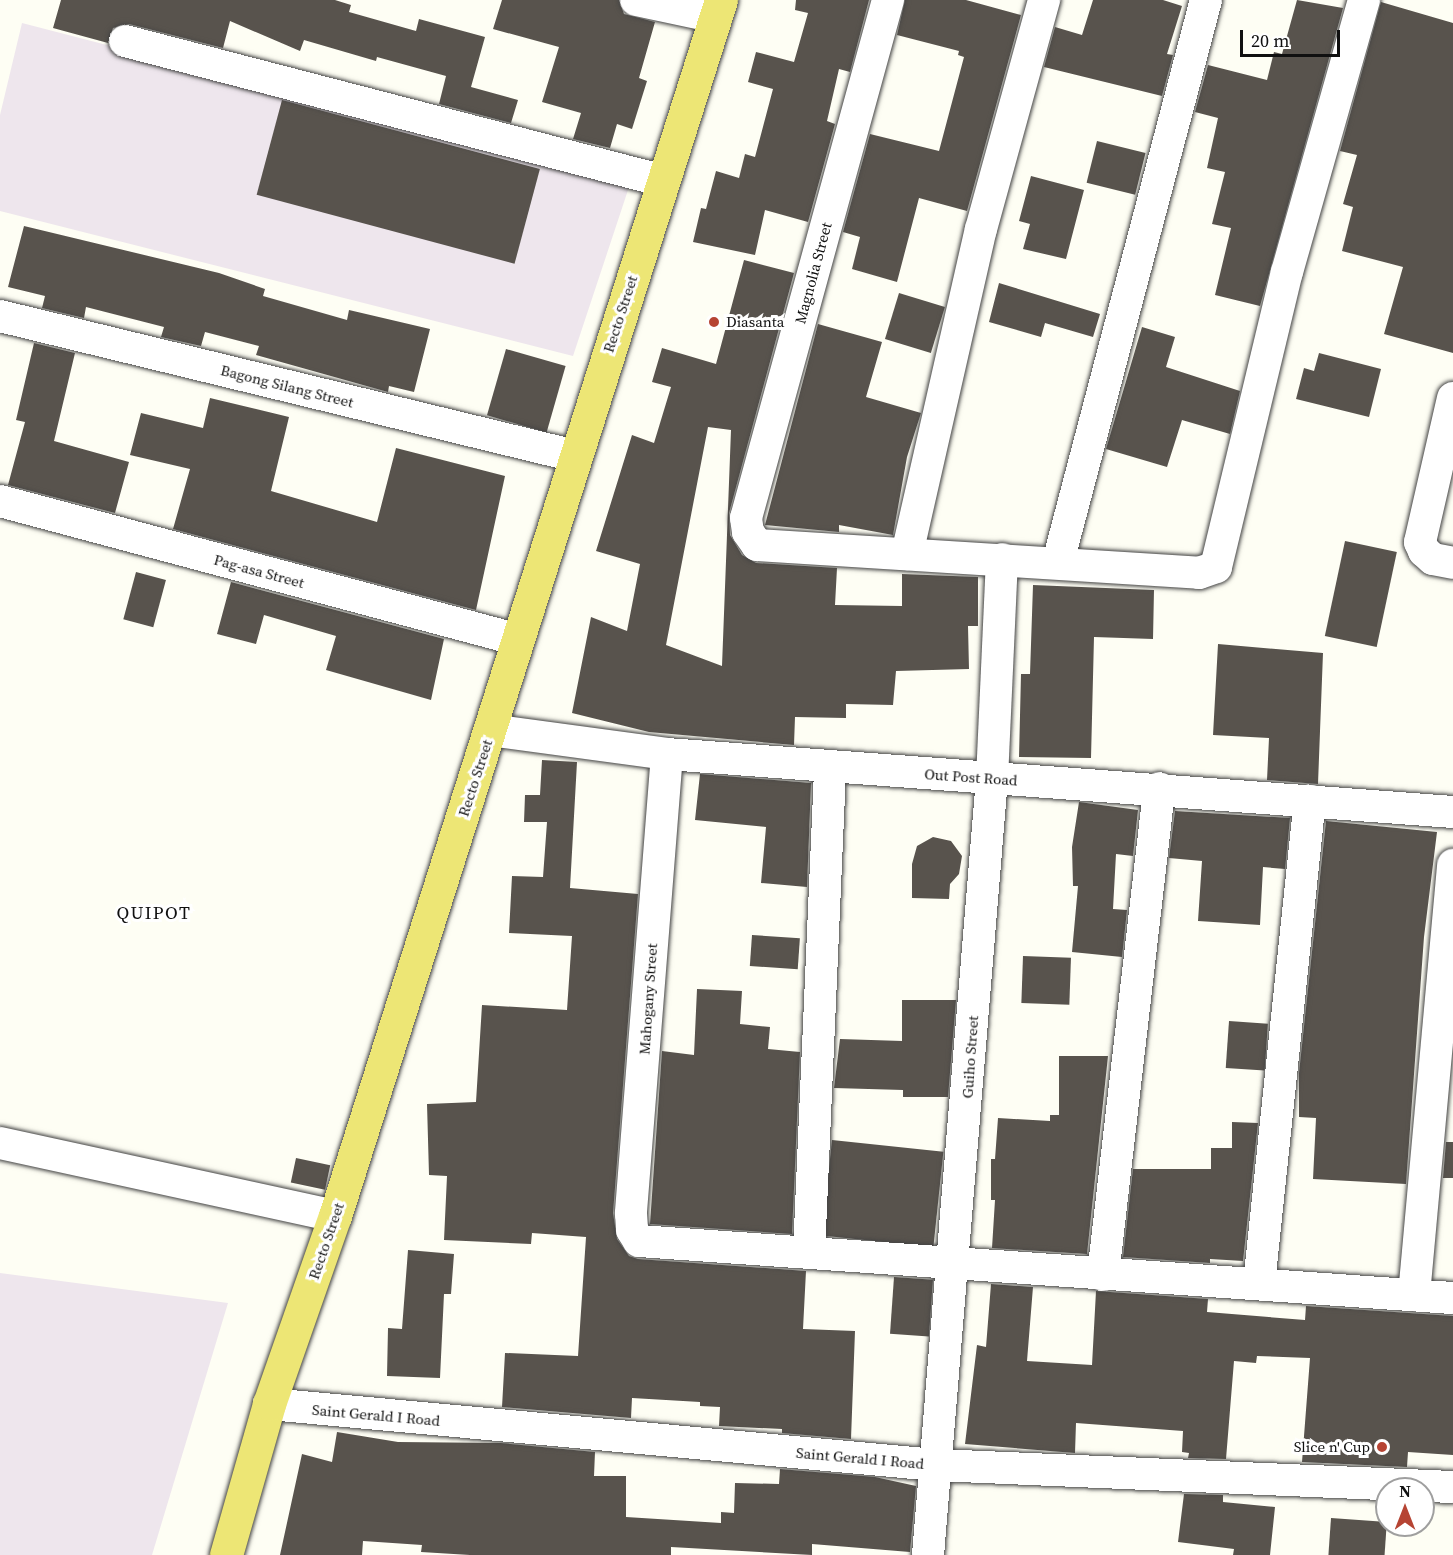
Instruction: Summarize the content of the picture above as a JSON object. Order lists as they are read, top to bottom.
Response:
{
  "streets": {
    "main road": ["Recto Street"],
    "street": [
      "Magnolia Street",
      "Bagong Silang Street",
      "Pag-asa Street",
      "Out Post Road",
      "Mahogany Street",
      "Guiho Street",
      "Saint Gerald I Road"
    ]
  },
  "crossings": [
    ["Recto Street", "Bagong Silang Street"],
    ["Recto Street", "Pag-asa Street"],
    ["Recto Street", "Out Post Road"],
    ["Recto Street", "Saint Gerald I Road"],
    ["Out Post Road", "Mahogany Street"],
    ["Out Post Road", "Guiho Street"],
    ["Guiho Street", "Saint Gerald I Road"]
  ],
  "districts": ["QUIPOT"],
  "places": ["Diasanta", "Slice n' Cup"],
  "scale_bar": "20 m",
  "north": "top"
}
